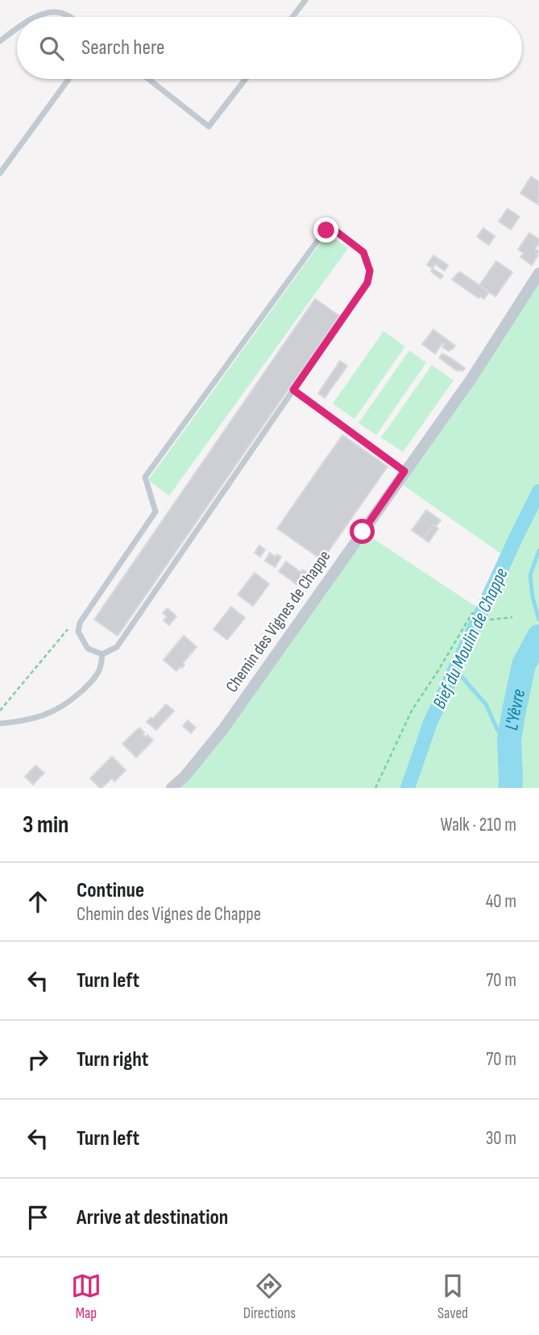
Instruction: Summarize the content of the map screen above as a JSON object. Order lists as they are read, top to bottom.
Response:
{
  "streets": {
    "street": ["Chemin des Vignes de Chappe"]
  },
  "water": ["Bief du Moulin de Chappe", "L'Yèvre"],
  "page": {
    "search": "Search here",
    "heading": ["3 min", "Walk · 210 m"],
    "list": [
      ["Continue", "Chemin des Vignes de Chappe", "40 m"],
      ["Turn left", "70 m"],
      ["Turn right", "70 m"],
      ["Turn left", "30 m"],
      "Arrive at destination"
    ],
    "nav": ["Map", "Directions", "Saved"]
  }
}
